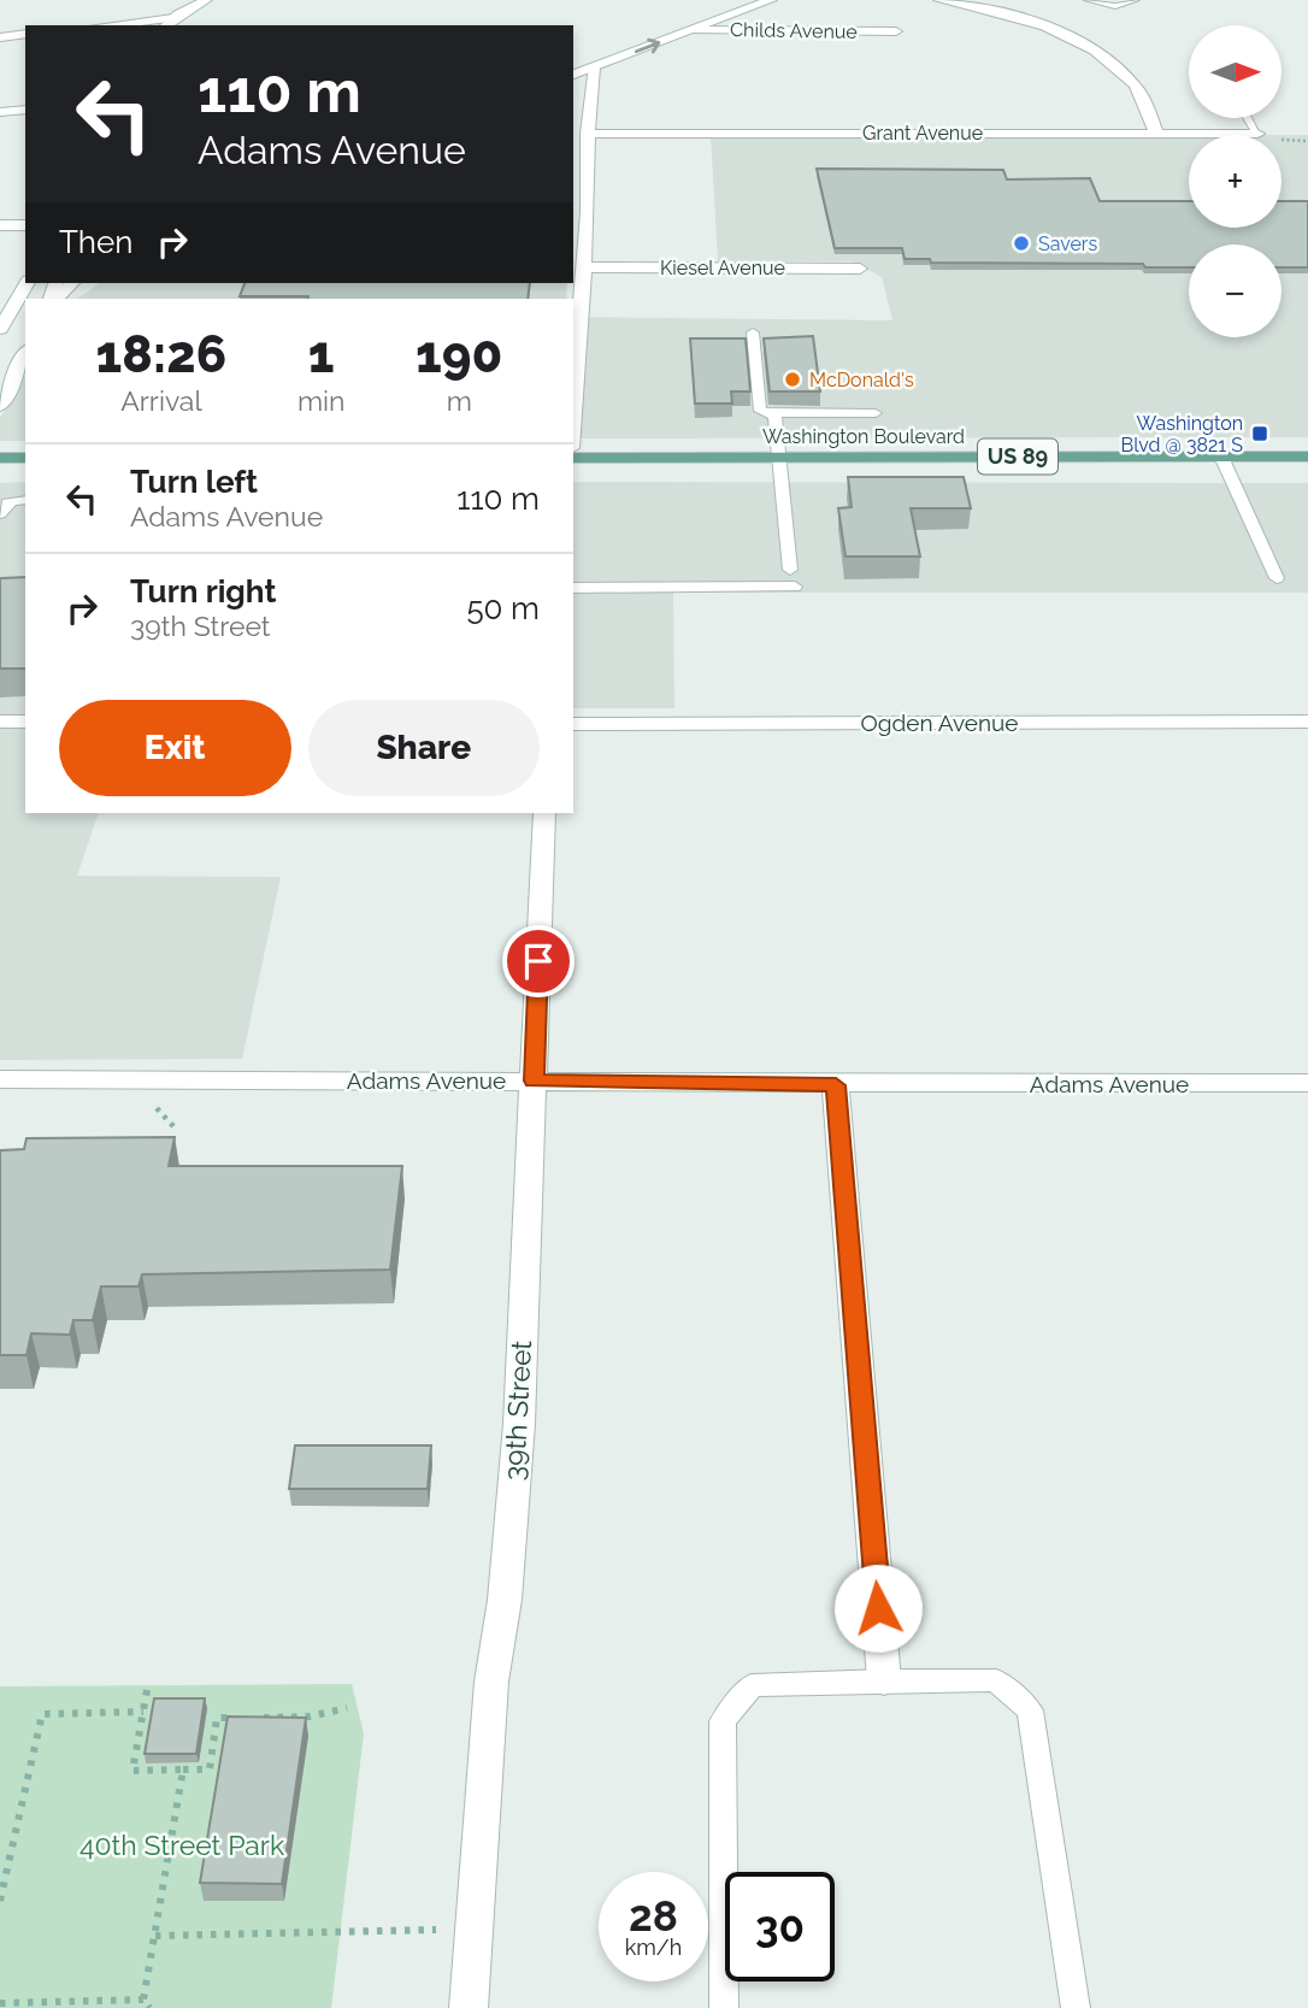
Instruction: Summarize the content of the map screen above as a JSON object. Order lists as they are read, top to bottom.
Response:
{
  "streets": {
    "main road": ["Washington Boulevard", "US 89"],
    "street": [
      "Childs Avenue",
      "Grant Avenue",
      "Kiesel Avenue",
      "Ogden Avenue",
      "Adams Avenue",
      "39th Street"
    ]
  },
  "crossings": [
    ["Adams Avenue", "39th Street"]
  ],
  "parks": ["40th Street Park"],
  "places": {
    "other": ["Savers", "McDonald's"],
    "transit": ["Washington Blvd @ 3821 S"]
  },
  "north": "right",
  "page": {
    "map_buttons": ["+", "−"],
    "turn": ["110 m", "Adams Avenue"],
    "then": "Then",
    "eta": [
      "18:26",
      "Arrival",
      "1",
      "min",
      "190",
      "m"
    ],
    "list": [
      {
        "name": "Turn left",
        "note": "Adams Avenue",
        "value": "110 m"
      },
      {
        "name": "Turn right",
        "note": "39th Street",
        "value": "50 m"
      }
    ],
    "buttons": ["Exit", "Share"],
    "speed": "28 km/h",
    "limit": "30"
  }
}
